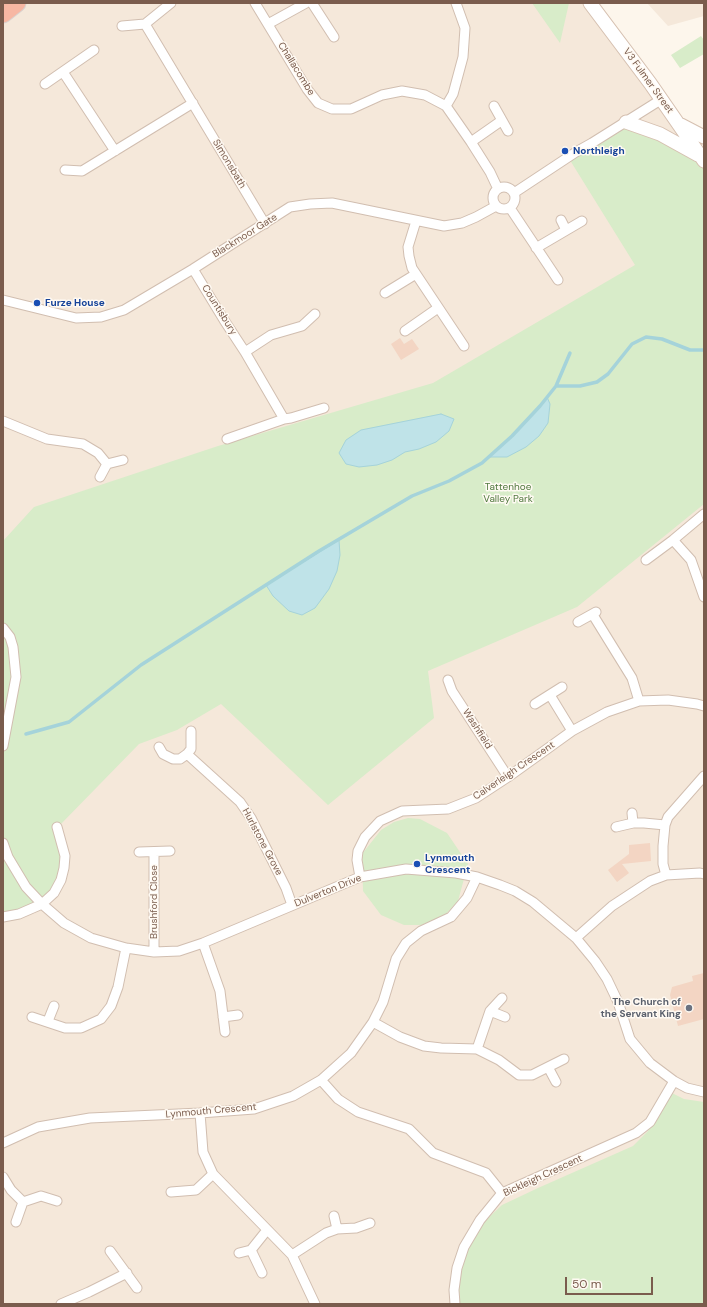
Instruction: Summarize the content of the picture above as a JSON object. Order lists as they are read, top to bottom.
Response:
{
  "streets": {
    "street": [
      "Challacombe",
      "V3 Fulmer Street",
      "Simonsbath",
      "Blackmoor Gate",
      "Countisbury",
      "Washfield",
      "Calverleigh Crescent",
      "Hurlstone Grove",
      "Dulverton Drive",
      "Brushford Close",
      "Lynmouth Crescent",
      "Bickleigh Crescent"
    ]
  },
  "crossings": [
    ["Challacombe", "Blackmoor Gate"],
    ["Simonsbath", "Blackmoor Gate"],
    ["Blackmoor Gate", "Countisbury"],
    ["Washfield", "Calverleigh Crescent"],
    ["Calverleigh Crescent", "Dulverton Drive"],
    ["Hurlstone Grove", "Dulverton Drive"],
    ["Dulverton Drive", "Brushford Close"],
    ["Dulverton Drive", "Lynmouth Crescent"],
    ["Dulverton Drive", "Bickleigh Crescent"]
  ],
  "parks": ["Tattenhoe Valley Park"],
  "places": [
    "Northleigh",
    "Furze House",
    "Lynmouth Crescent",
    "The Church of the Servant King"
  ],
  "scale_bar": "50 m"
}
